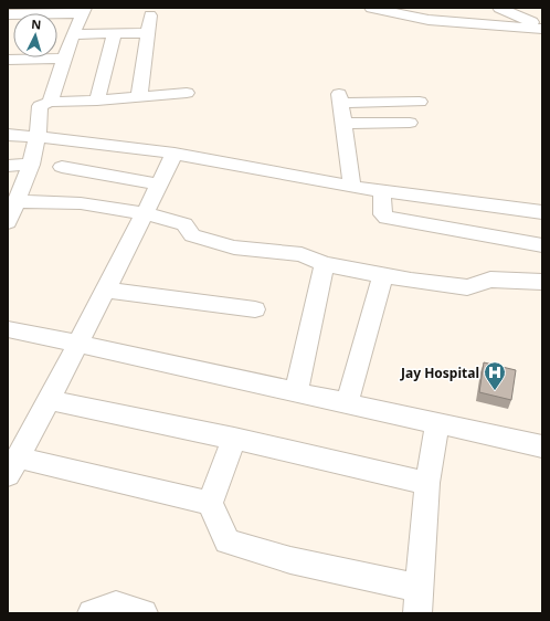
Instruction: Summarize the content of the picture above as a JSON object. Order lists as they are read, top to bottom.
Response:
{
  "places": {
    "hospital": ["Jay Hospital"]
  },
  "north": "top"
}
